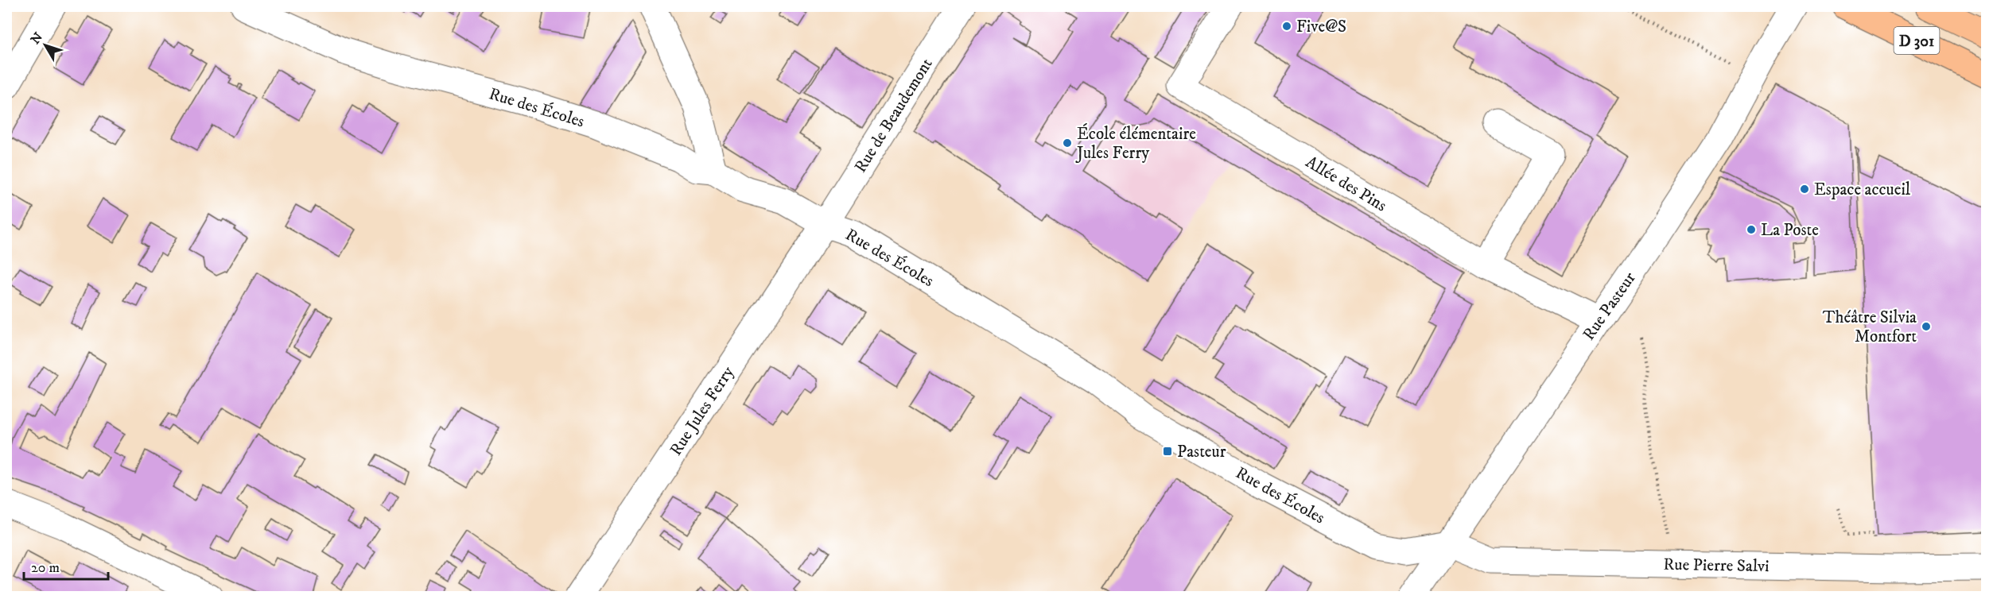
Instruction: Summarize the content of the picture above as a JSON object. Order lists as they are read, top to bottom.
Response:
{
  "streets": {
    "highway": ["D 301"],
    "street": [
      "Rue des Écoles",
      "Rue de Beaudemont",
      "Allée des Pins",
      "Rue Pasteur",
      "Rue Jules Ferry",
      "Rue Pierre Salvi"
    ]
  },
  "crossings": [
    ["Rue des Écoles", "Rue de Beaudemont"],
    ["Rue des Écoles", "Rue Pasteur"],
    ["Rue des Écoles", "Rue Jules Ferry"],
    ["Rue des Écoles", "Rue Pierre Salvi"],
    ["Rue de Beaudemont", "Rue Jules Ferry"],
    ["Allée des Pins", "Rue Pasteur"],
    ["Rue Pasteur", "Rue Pierre Salvi"]
  ],
  "places": {
    "other": [
      "Five@S",
      "École élémentaire Jules Ferry",
      "Espace accueil",
      "La Poste",
      "Théâtre Silvia Montfort"
    ],
    "transit": ["Pasteur"]
  },
  "scale_bar": "20 m",
  "north": "top left"
}
